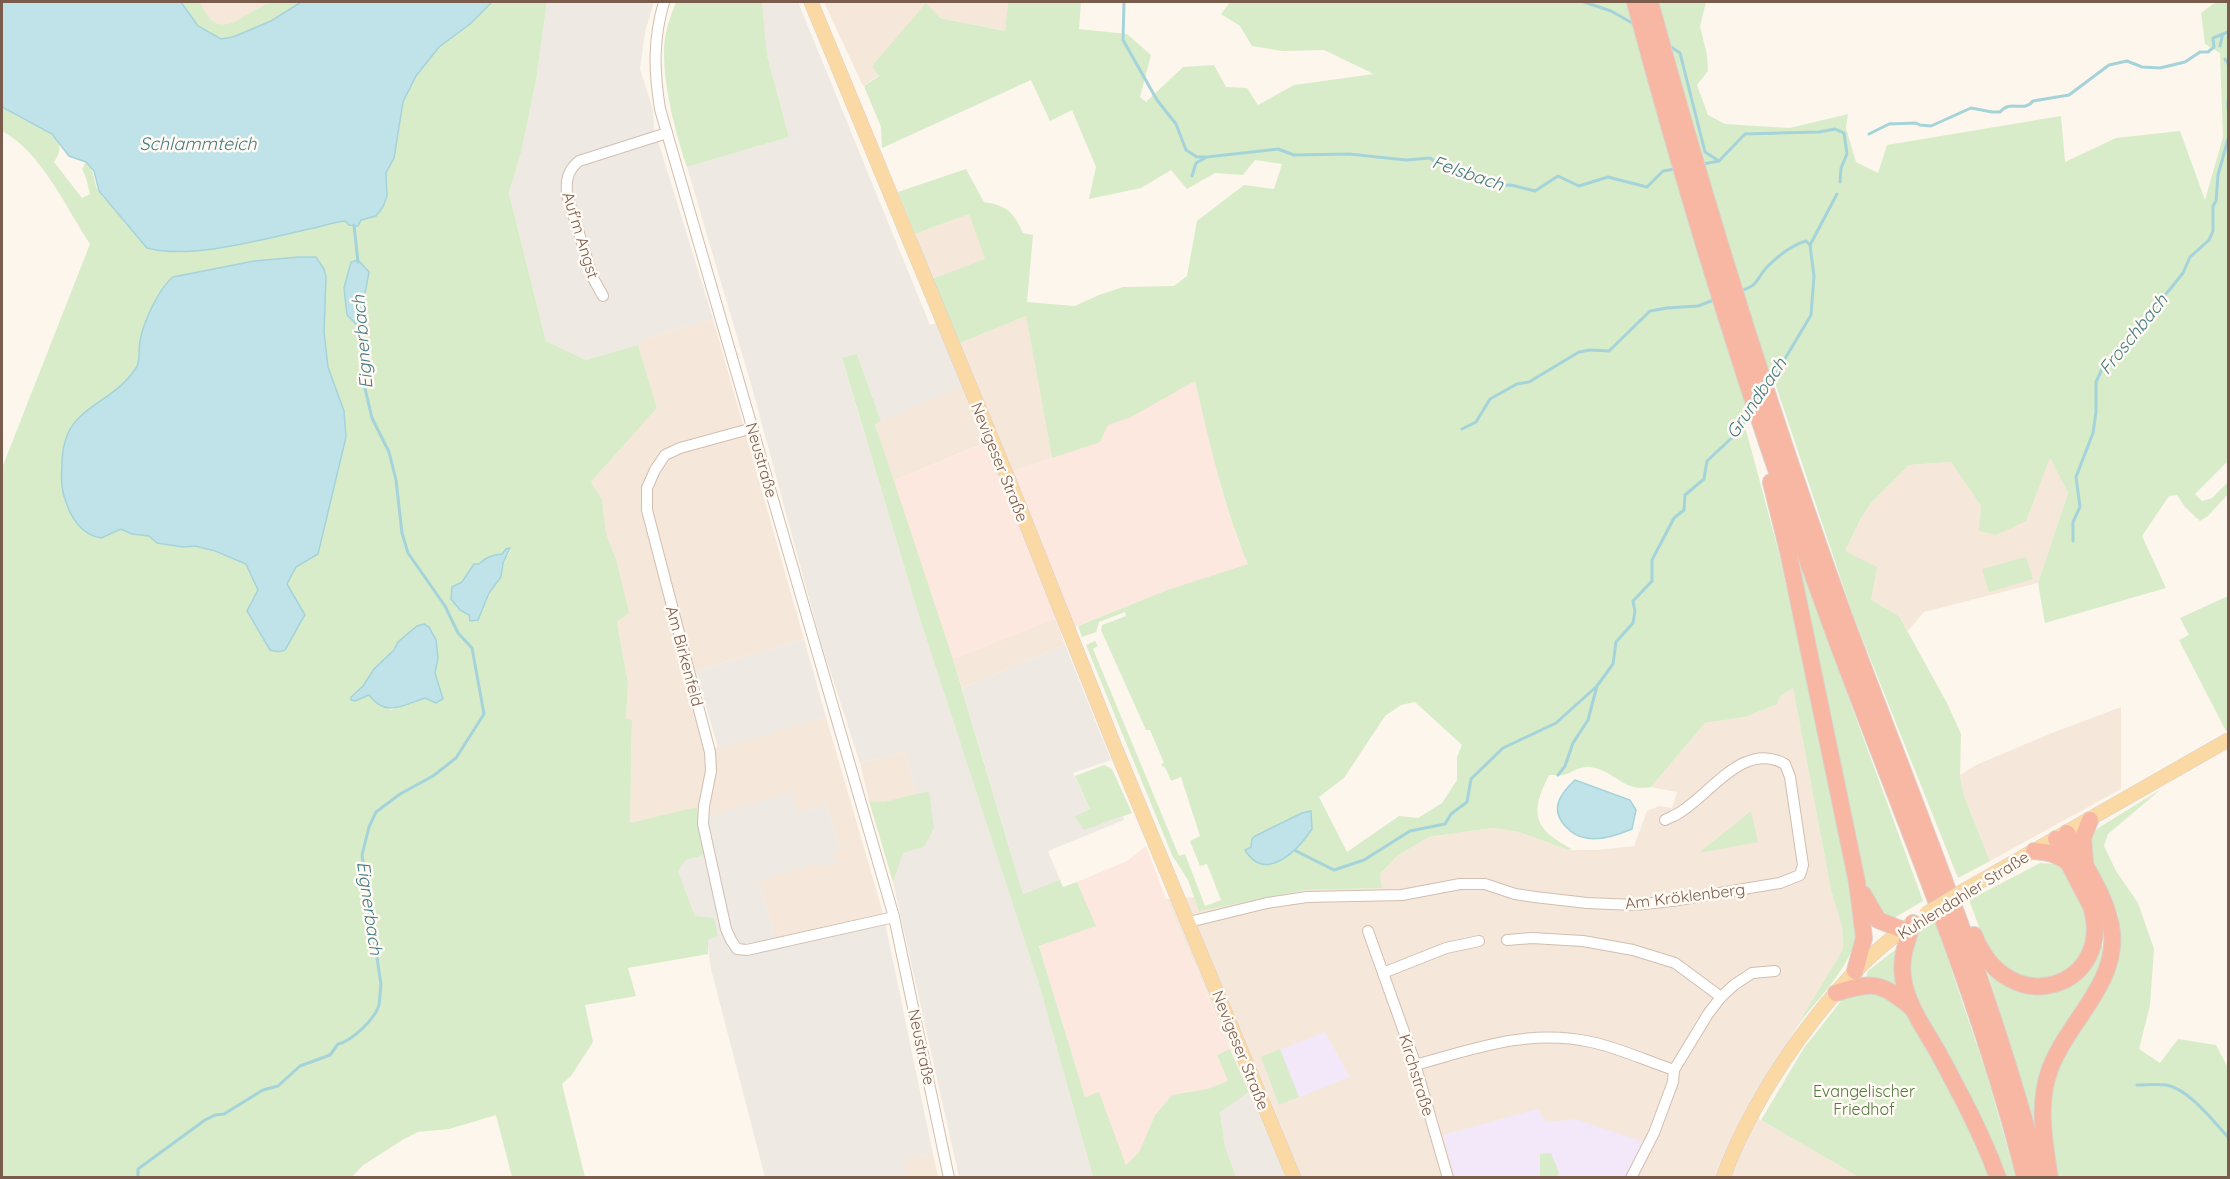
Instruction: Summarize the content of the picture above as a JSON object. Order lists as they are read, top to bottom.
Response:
{
  "streets": {
    "main road": ["Nevigeser Straße", "Kuhlendahler Straße"],
    "street": [
      "Auf'm Angst",
      "Neustraße",
      "Am Birkenfeld",
      "Am Kröklenberg",
      "Kirchstraße"
    ]
  },
  "crossings": [
    ["Auf'm Angst", "Neustraße"],
    ["Neustraße", "Am Birkenfeld"],
    ["Nevigeser Straße", "Am Kröklenberg"]
  ],
  "water": [
    "Schlammteich",
    "Felsbach",
    "Froschbach",
    "Eignerbach",
    "Grundbach"
  ],
  "parks": ["Evangelischer Friedhof"]
}
